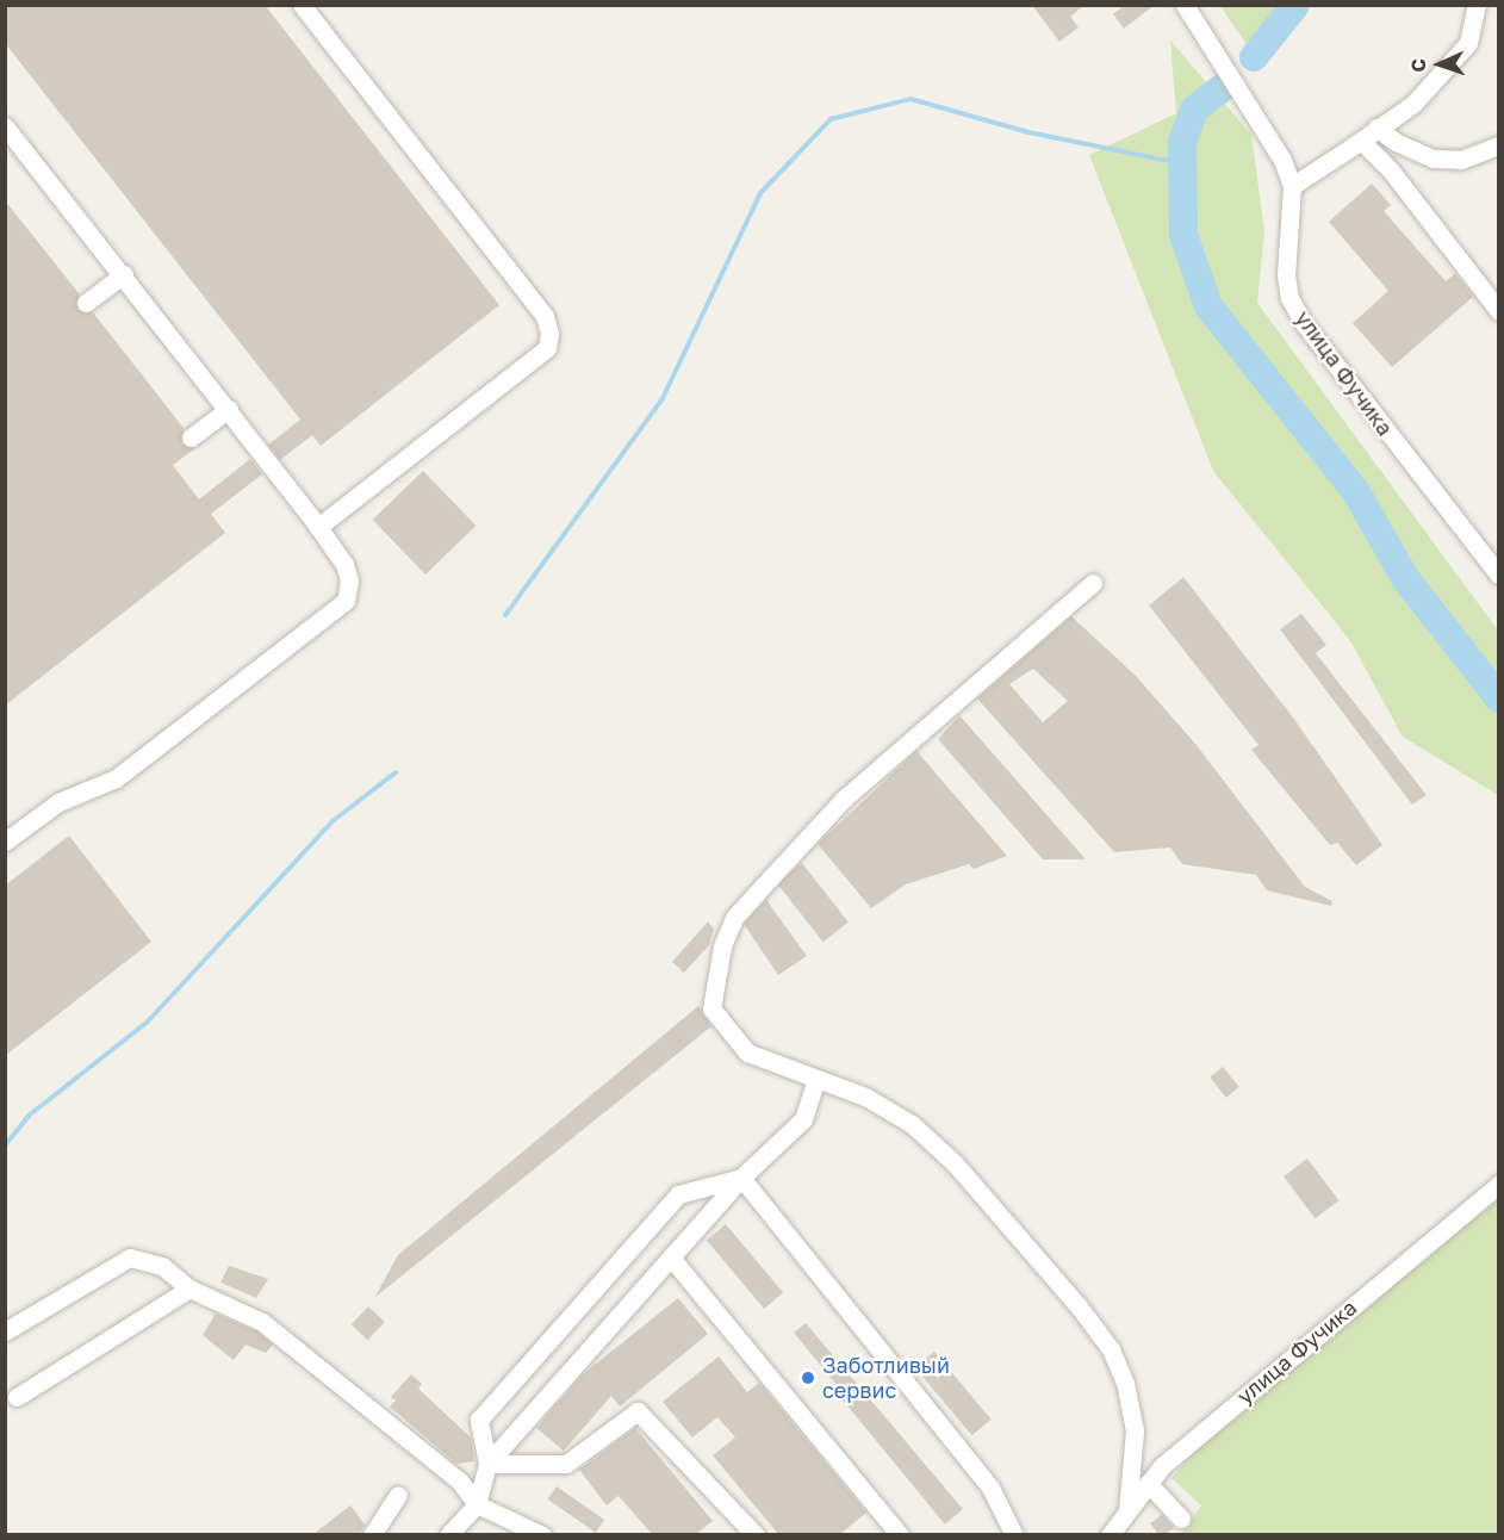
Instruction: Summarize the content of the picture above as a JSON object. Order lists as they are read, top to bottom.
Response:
{
  "streets": {
    "street": ["улица Фучика"]
  },
  "places": ["Заботливый сервис"],
  "north": "left"
}
